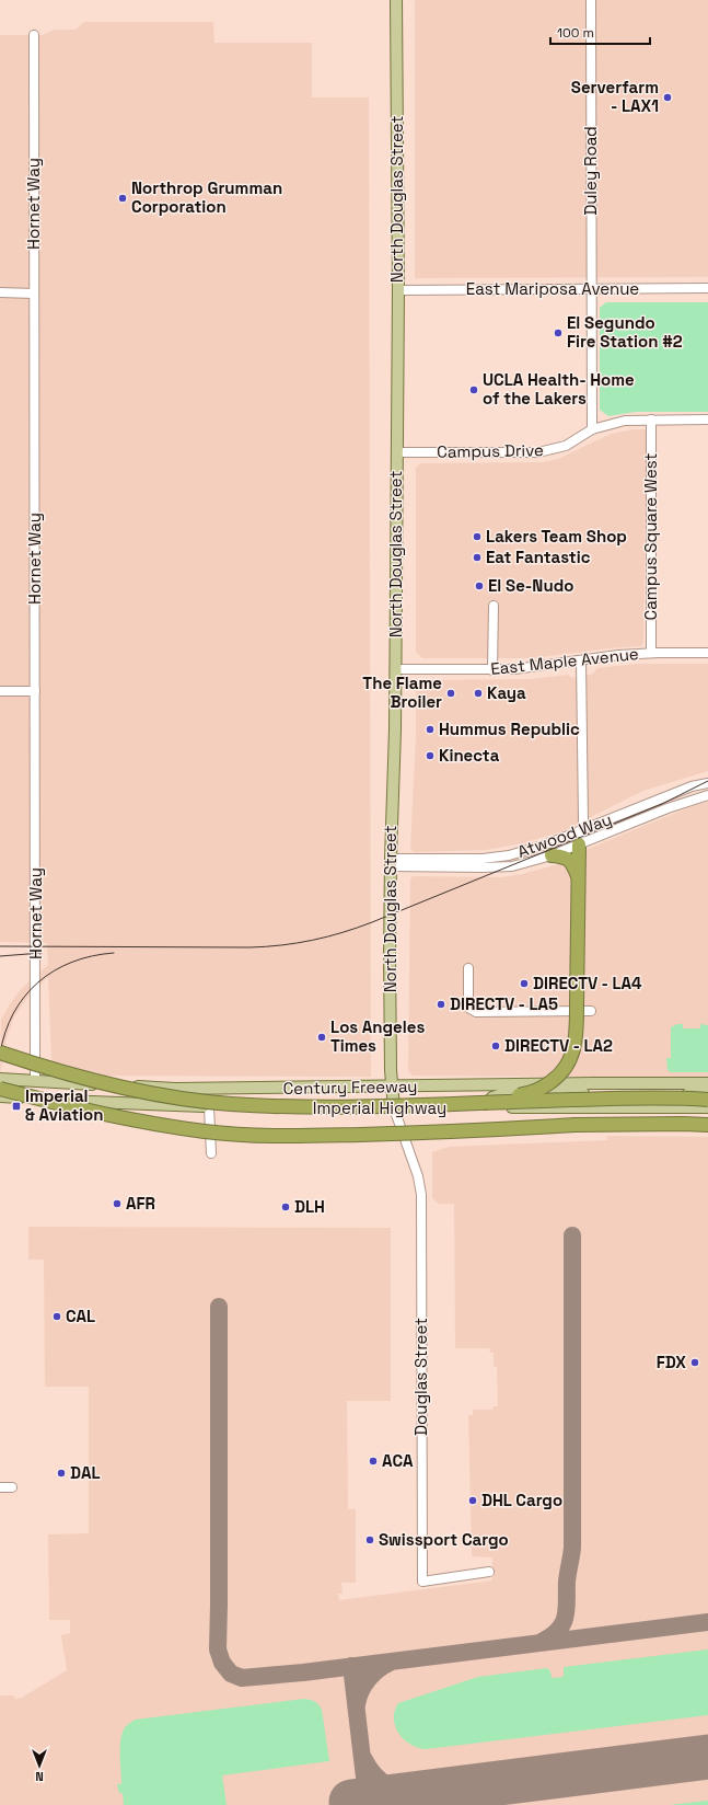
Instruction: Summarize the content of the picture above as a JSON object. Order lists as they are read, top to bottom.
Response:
{
  "streets": {
    "highway": ["Century Freeway"],
    "main road": ["North Douglas Street", "Imperial Highway"],
    "street": [
      "Duley Road",
      "Hornet Way",
      "East Mariposa Avenue",
      "Campus Drive",
      "Campus Square West",
      "East Maple Avenue",
      "Atwood Way",
      "Douglas Street"
    ]
  },
  "crossings": [
    ["Duley Road", "East Mariposa Avenue"],
    ["Duley Road", "Campus Drive"],
    ["North Douglas Street", "East Mariposa Avenue"],
    ["North Douglas Street", "Campus Drive"],
    ["North Douglas Street", "East Maple Avenue"],
    ["North Douglas Street", "Atwood Way"],
    ["North Douglas Street", "Imperial Highway"],
    ["North Douglas Street", "Douglas Street"],
    ["Hornet Way", "Imperial Highway"],
    ["Campus Drive", "Campus Square West"],
    ["Campus Square West", "East Maple Avenue"],
    ["Century Freeway", "Imperial Highway"],
    ["Imperial Highway", "Douglas Street"]
  ],
  "places": {
    "other": [
      "Serverfarm - LAX1",
      "Northrop Grumman Corporation",
      "El Segundo Fire Station #2",
      "UCLA Health- Home of the Lakers",
      "Lakers Team Shop",
      "Eat Fantastic",
      "El Se-Nudo",
      "The Flame Broiler",
      "Kaya",
      "Hummus Republic",
      "Kinecta",
      "DIRECTV - LA4",
      "DIRECTV - LA5",
      "Los Angeles Times",
      "DIRECTV - LA2",
      "AFR",
      "DLH",
      "CAL",
      "FDX",
      "ACA",
      "DAL",
      "DHL Cargo",
      "Swissport Cargo"
    ],
    "transit": ["Imperial & Aviation"]
  },
  "scale_bar": "100 m",
  "north": "bottom"
}
